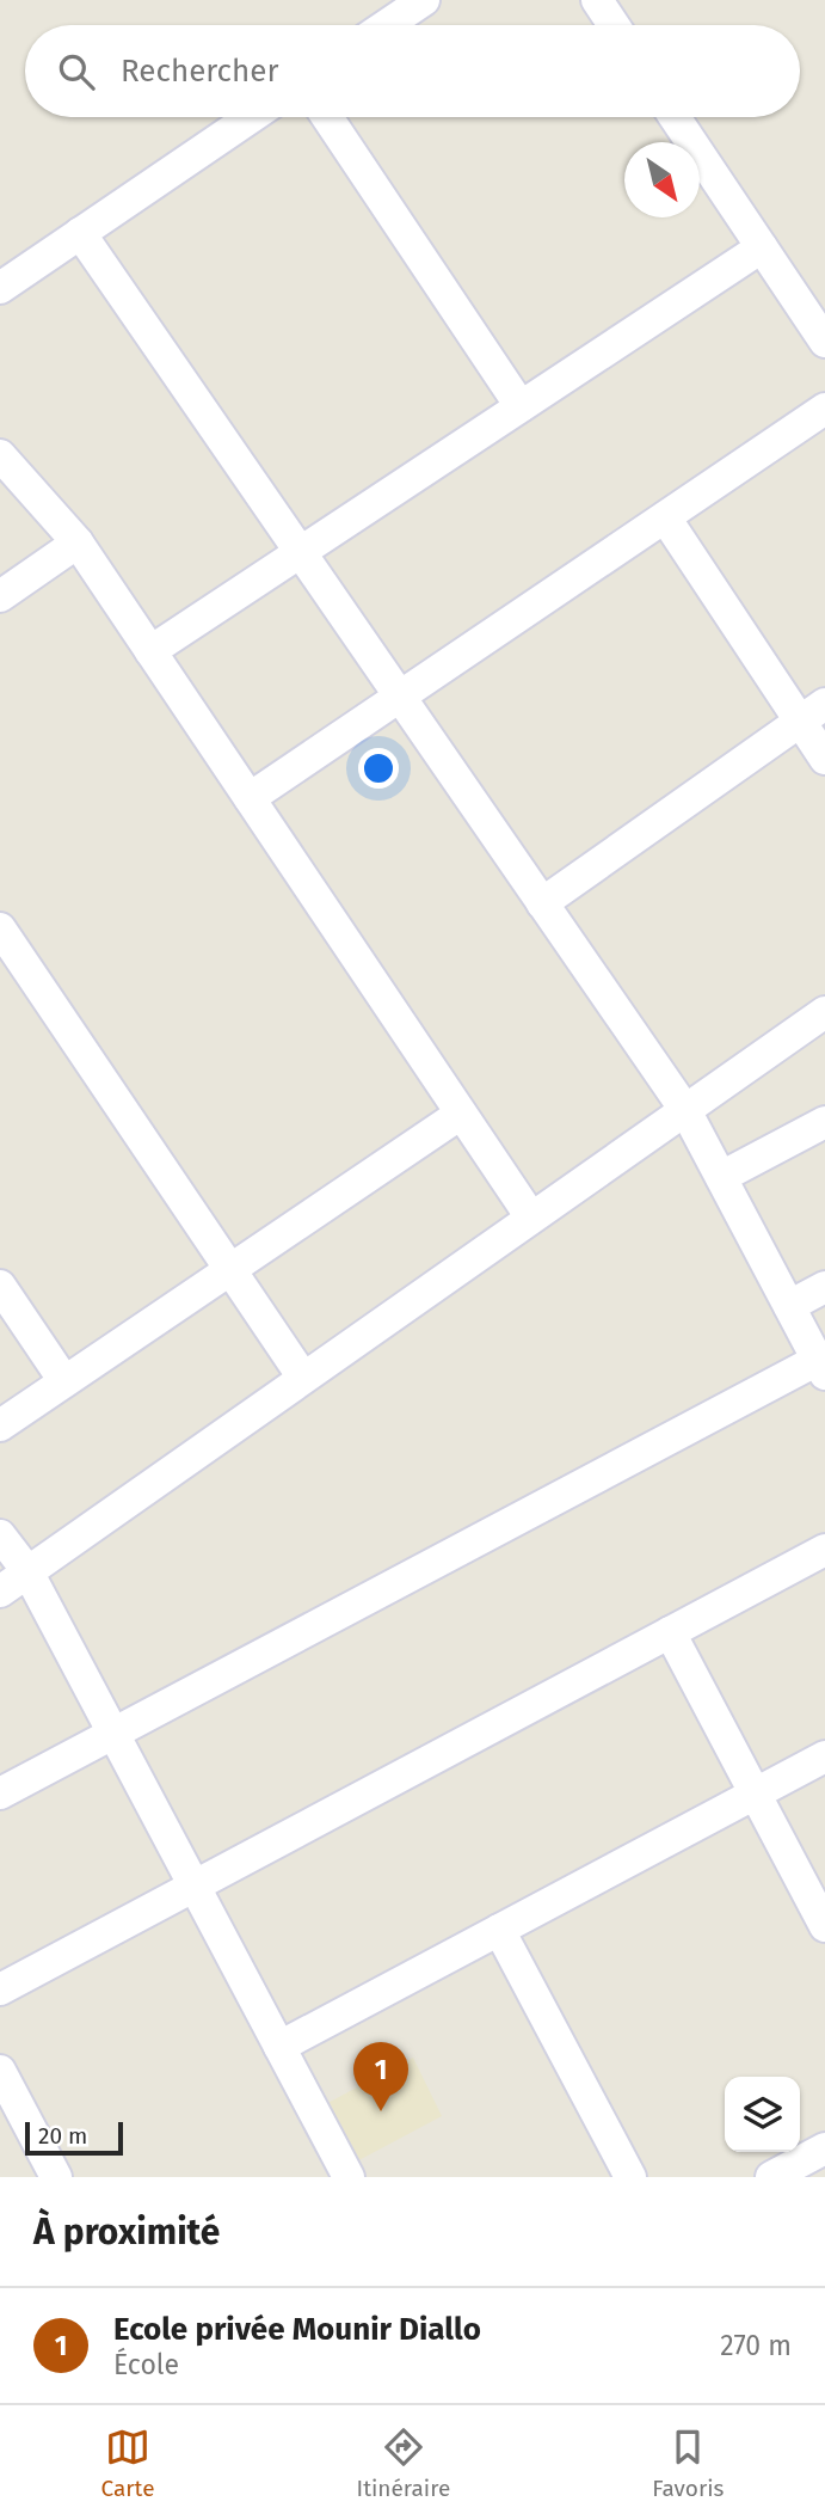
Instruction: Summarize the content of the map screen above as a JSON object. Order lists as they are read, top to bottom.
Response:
{
  "scale_bar": "20 m",
  "north": "bottom right",
  "page": {
    "search": "Rechercher",
    "pins": "1",
    "scale": "20 m",
    "heading": "À proximité",
    "list": [
      {
        "mark": "1",
        "name": "Ecole privée Mounir Diallo",
        "note": "École",
        "value": "270 m"
      }
    ],
    "nav": ["Carte", "Itinéraire", "Favoris"]
  }
}
